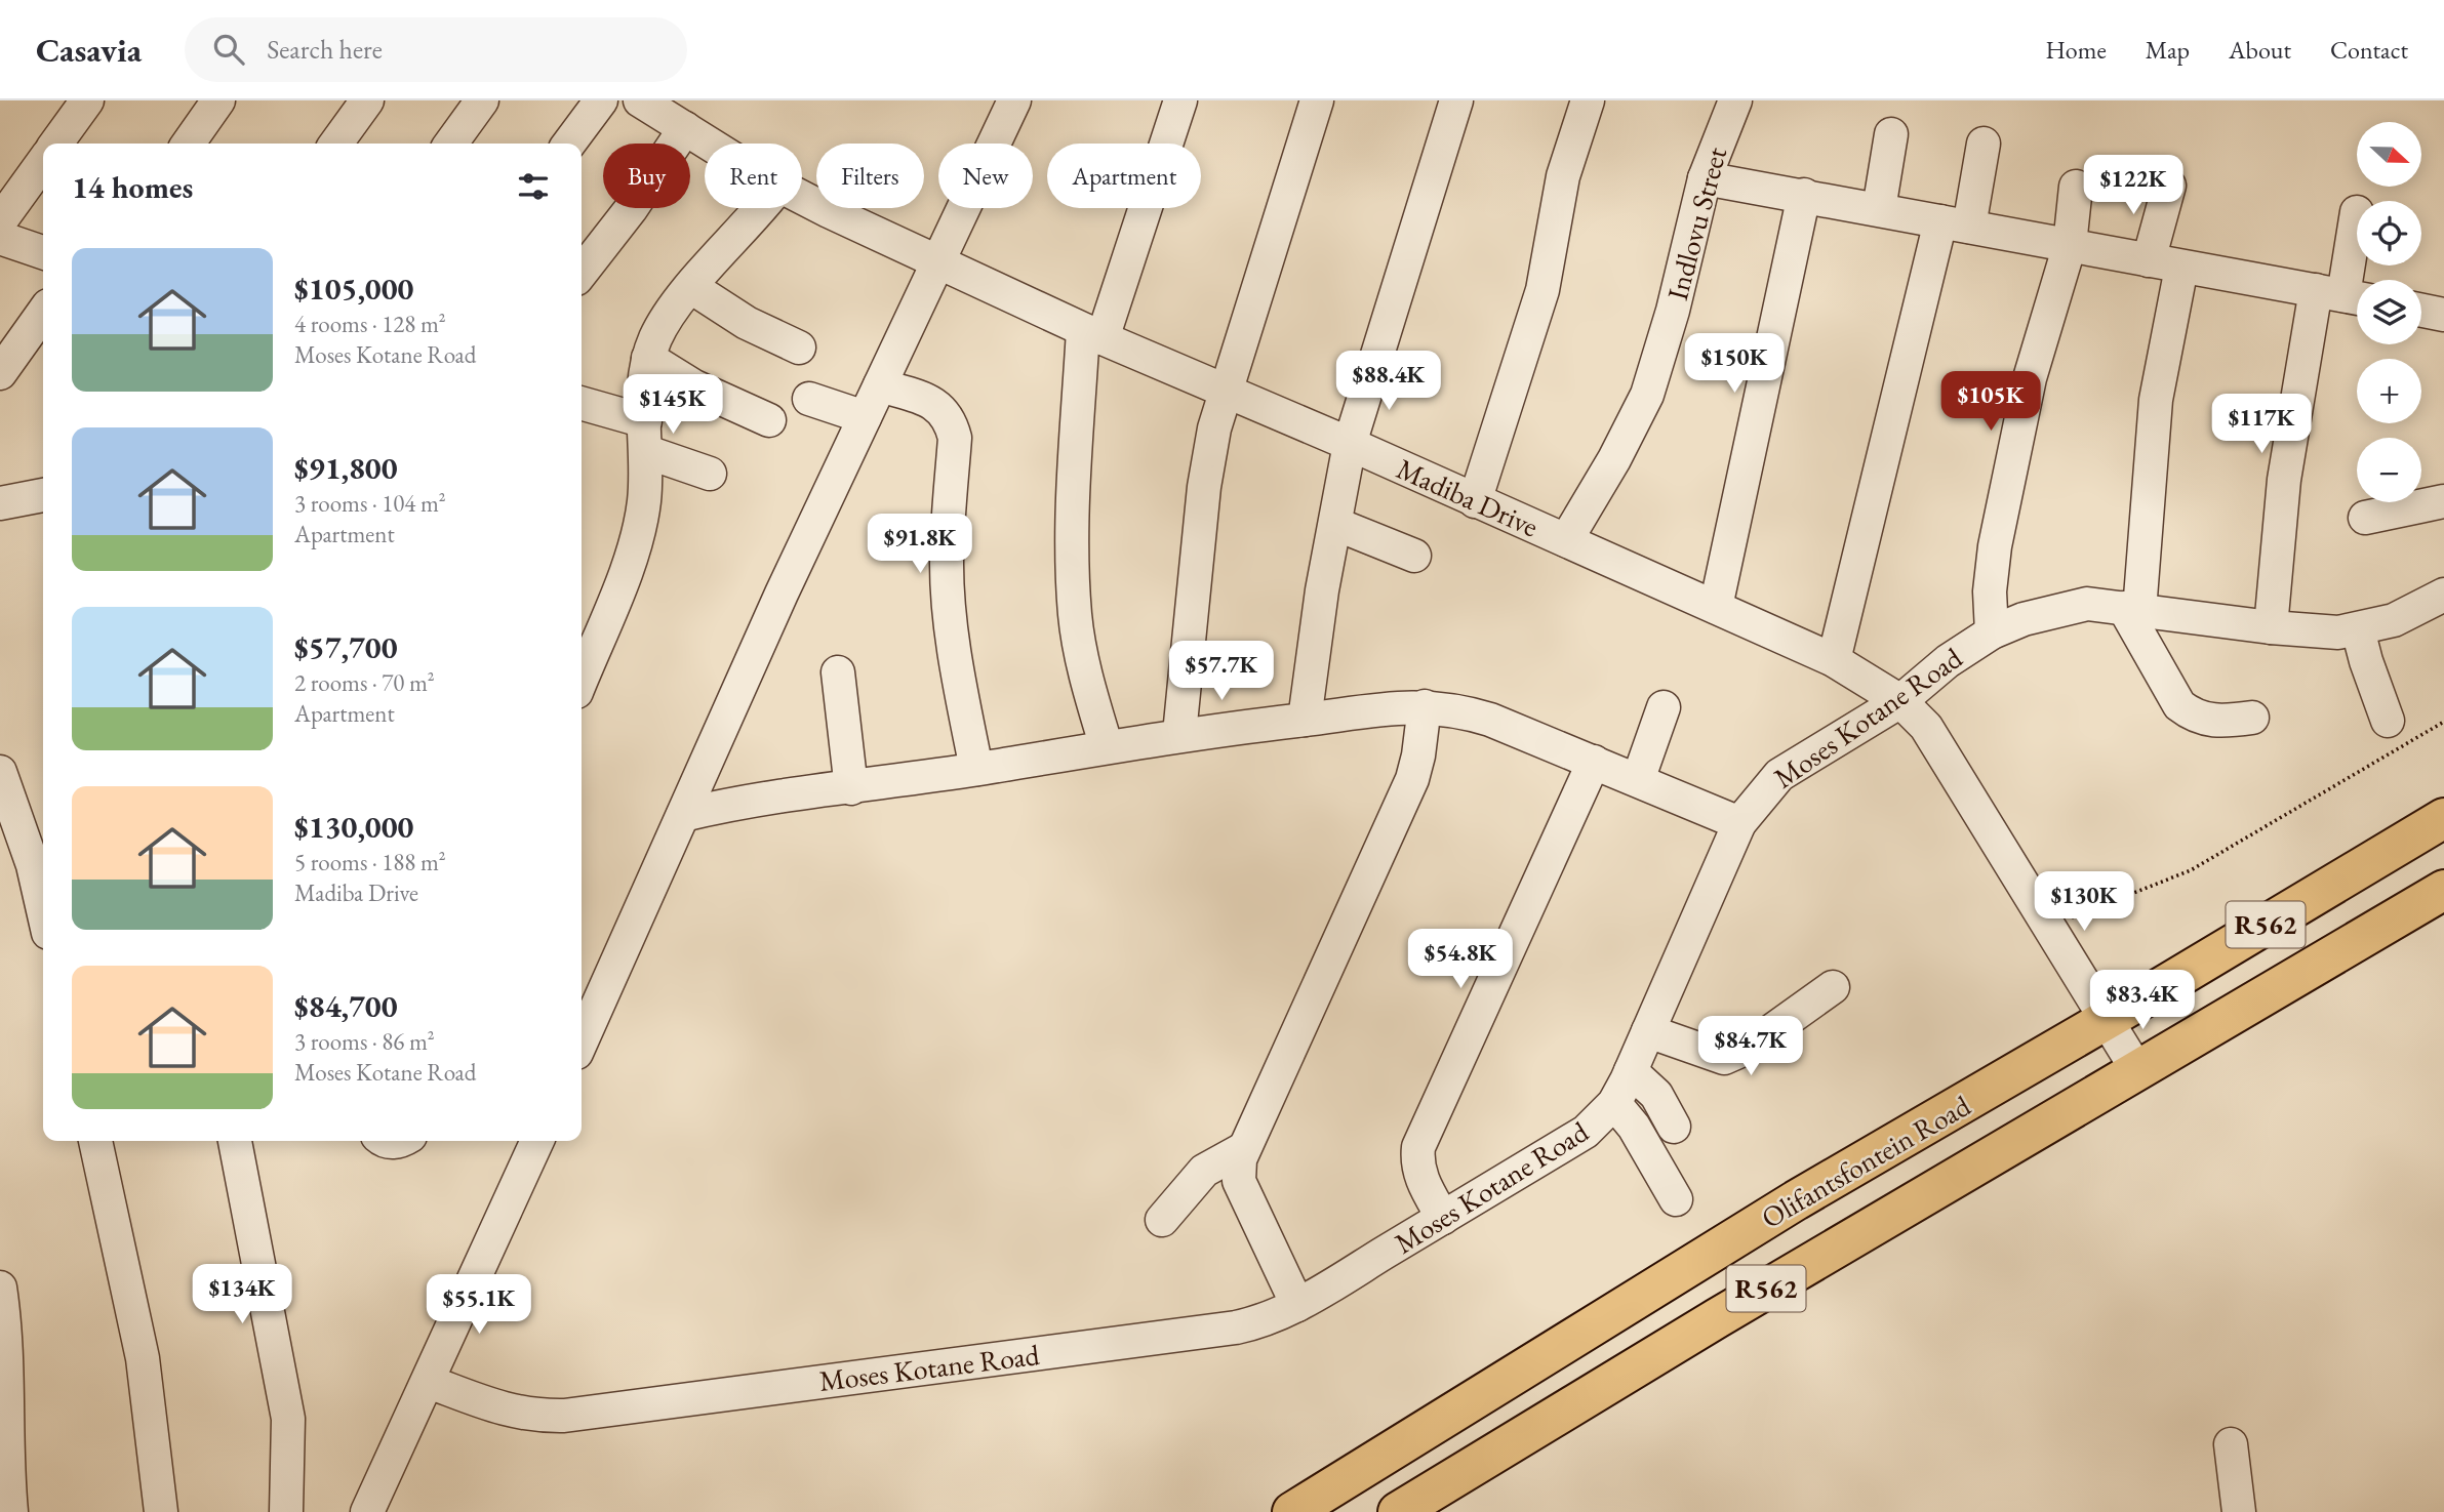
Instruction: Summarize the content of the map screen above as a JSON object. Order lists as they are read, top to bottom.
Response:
{
  "streets": {
    "main road": ["R562", "Olifantsfontein Road"],
    "street": ["Indlovu Street", "Madiba Drive", "Moses Kotane Road"]
  },
  "crossings": [
    ["Indlovu Street", "Madiba Drive"],
    ["Madiba Drive", "Moses Kotane Road"],
    ["Madiba Drive", "Olifantsfontein Road"]
  ],
  "north": "right",
  "page": {
    "header": "Casavia",
    "search": "Search here",
    "nav": [
      "Home",
      "Map",
      "About",
      "Contact"
    ],
    "map_buttons": ["+", "−"],
    "chip": [
      "Buy",
      "Rent",
      "Filters",
      "New",
      "Apartment"
    ],
    "heading": "14 homes",
    "price": [
      "$122K",
      "$150K",
      "$88.4K",
      "$105K",
      "$145K",
      "$117K",
      "$91.8K",
      "$57.7K",
      "$130K",
      "$54.8K",
      "$83.4K",
      "$84.7K",
      "$134K",
      "$55.1K"
    ],
    "list": [
      {
        "name": "$105,000",
        "note": "4 rooms · 128 m² · Moses Kotane Road"
      },
      {
        "name": "$91,800",
        "note": "3 rooms · 104 m² · Apartment"
      },
      {
        "name": "$57,700",
        "note": "2 rooms · 70 m² · Apartment"
      },
      {
        "name": "$130,000",
        "note": "5 rooms · 188 m² · Madiba Drive"
      },
      {
        "name": "$84,700",
        "note": "3 rooms · 86 m² · Moses Kotane Road"
      }
    ]
  }
}
